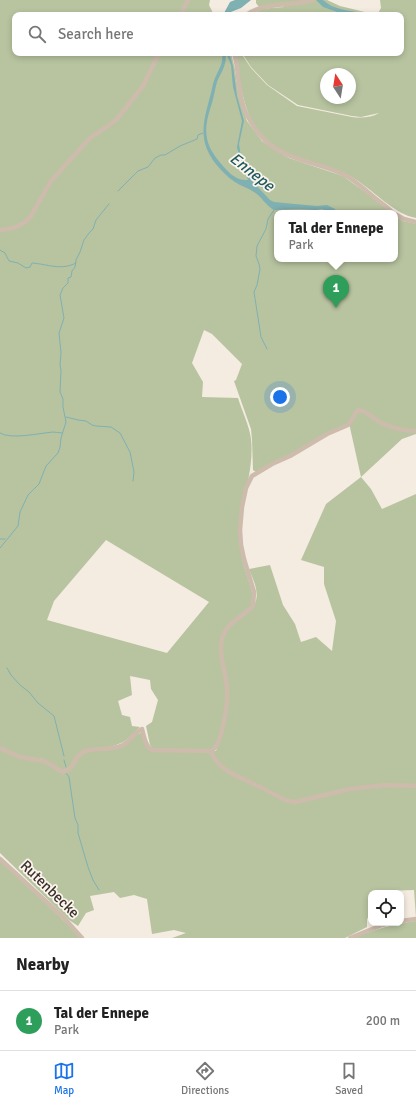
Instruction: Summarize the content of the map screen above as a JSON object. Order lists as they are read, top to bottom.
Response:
{
  "streets": {
    "street": ["Rutenbecke"]
  },
  "water": ["Ennepe"],
  "north": "top",
  "page": {
    "search": "Search here",
    "popup": ["Tal der Ennepe", "Park"],
    "pins": "1",
    "heading": "Nearby",
    "list": [
      {
        "mark": "1",
        "name": "Tal der Ennepe",
        "note": "Park",
        "value": "200 m"
      }
    ],
    "nav": ["Map", "Directions", "Saved"]
  }
}
